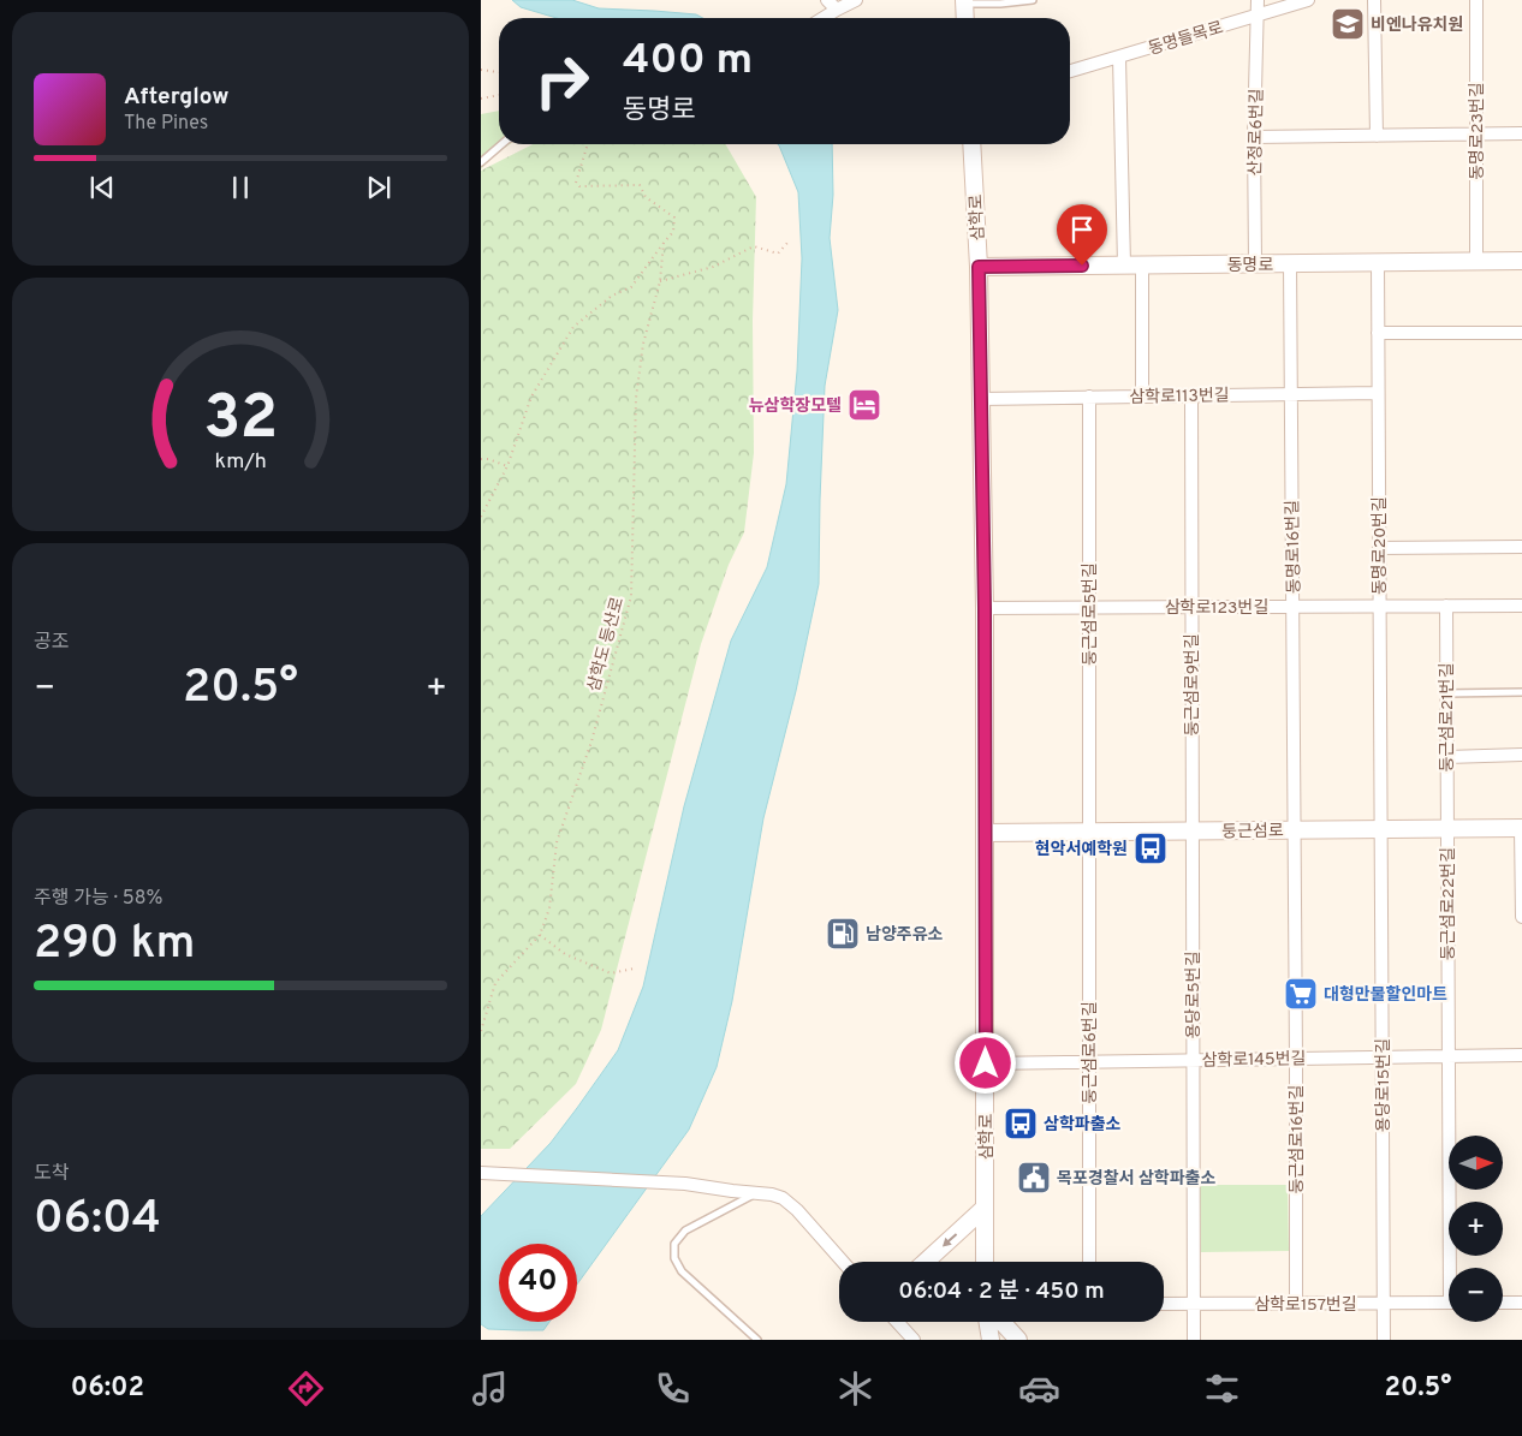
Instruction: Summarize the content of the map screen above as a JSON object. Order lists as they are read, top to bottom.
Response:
{
  "streets": {
    "street": [
      "동명들목로",
      "동명로23번길",
      "산정로6번길",
      "삼학로",
      "동명로",
      "삼학로113번길",
      "동명로20번길",
      "동명로16번길",
      "삼학로123번길",
      "둥근섬로5번길",
      "둥근섬로9번길",
      "둥근섬로21번길",
      "둥근섬로",
      "둥근섬로22번길",
      "용당로5번길",
      "둥근섬로6번길",
      "삼학로145번길",
      "용당로15번길",
      "둥근섬로16번길",
      "삼학로157번길"
    ],
    "path": ["삼학도 등산로"]
  },
  "crossings": [
    ["동명들목로", "산정로6번길"],
    ["동명로23번길", "동명로"],
    ["산정로6번길", "동명로"],
    ["삼학로", "동명로"],
    ["삼학로", "삼학로113번길"],
    ["삼학로", "삼학로123번길"],
    ["삼학로", "둥근섬로"],
    ["삼학로", "삼학로145번길"],
    ["동명로", "동명로20번길"],
    ["동명로", "동명로16번길"],
    ["삼학로113번길", "동명로20번길"],
    ["삼학로113번길", "동명로16번길"],
    ["삼학로113번길", "둥근섬로5번길"],
    ["삼학로113번길", "둥근섬로9번길"],
    ["동명로20번길", "삼학로123번길"],
    ["동명로20번길", "둥근섬로"],
    ["동명로20번길", "용당로15번길"],
    ["동명로16번길", "삼학로123번길"],
    ["동명로16번길", "둥근섬로"],
    ["동명로16번길", "둥근섬로16번길"],
    ["삼학로123번길", "둥근섬로5번길"],
    ["삼학로123번길", "둥근섬로9번길"],
    ["삼학로123번길", "둥근섬로21번길"],
    ["둥근섬로5번길", "둥근섬로"],
    ["둥근섬로5번길", "둥근섬로6번길"],
    ["둥근섬로9번길", "둥근섬로"],
    ["둥근섬로9번길", "용당로5번길"],
    ["둥근섬로21번길", "둥근섬로"],
    ["둥근섬로21번길", "둥근섬로22번길"],
    ["둥근섬로", "둥근섬로22번길"],
    ["둥근섬로", "용당로5번길"],
    ["둥근섬로", "둥근섬로6번길"],
    ["둥근섬로", "용당로15번길"],
    ["둥근섬로", "둥근섬로16번길"],
    ["둥근섬로22번길", "삼학로145번길"],
    ["용당로5번길", "삼학로145번길"],
    ["용당로5번길", "삼학로157번길"],
    ["둥근섬로6번길", "삼학로145번길"],
    ["삼학로145번길", "용당로15번길"],
    ["삼학로145번길", "둥근섬로16번길"],
    ["용당로15번길", "삼학로157번길"],
    ["둥근섬로16번길", "삼학로157번길"]
  ],
  "places": {
    "school or university": ["비엔나유치원"],
    "hotel": ["뉴삼학장모텔"],
    "bus stop": ["현악서예학원", "삼학파출소"],
    "fuel station": ["남양주유소"],
    "supermarket": ["대형만물할인마트"],
    "public building": ["목포경찰서 삼학파출소"]
  },
  "north": "right",
  "page": {
    "turn": ["400 m", "동명로"],
    "song": ["Afterglow", "The Pines"],
    "tile": [
      "공조",
      ["주행 가능 · 58%", "290 km"],
      ["도착", "06:04"]
    ],
    "heat": ["−", "20.5°", "+"],
    "map_buttons": ["+", "−"],
    "limit": "40",
    "trip": "06:04 · 2 분 · 450 m",
    "tabs": ["06:02", "20.5°"],
    "gauge": ["32", "km/h"]
  }
}
